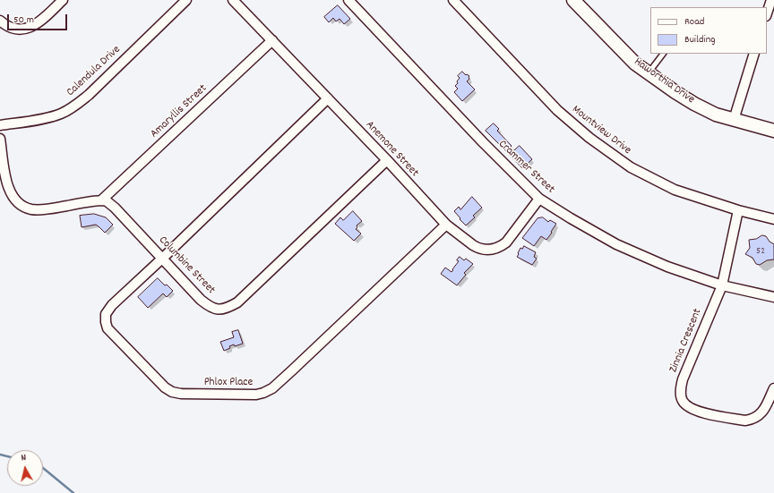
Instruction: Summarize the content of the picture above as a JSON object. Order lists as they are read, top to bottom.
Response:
{
  "streets": {
    "street": [
      "Calendula Drive",
      "Haworthia Drive",
      "Amaryllis Street",
      "Mountview Drive",
      "Anemone Street",
      "Crammer Street",
      "Columbine Street",
      "Zinnia Crescent",
      "Phlox Place"
    ]
  },
  "crossings": [
    ["Amaryllis Street", "Anemone Street"],
    ["Amaryllis Street", "Columbine Street"],
    ["Anemone Street", "Crammer Street"],
    ["Anemone Street", "Columbine Street"],
    ["Anemone Street", "Phlox Place"],
    ["Crammer Street", "Zinnia Crescent"],
    ["Columbine Street", "Phlox Place"]
  ],
  "house_numbers": ["52"],
  "legend": ["Road", "Building"],
  "scale_bar": "50 m",
  "north": "top"
}
